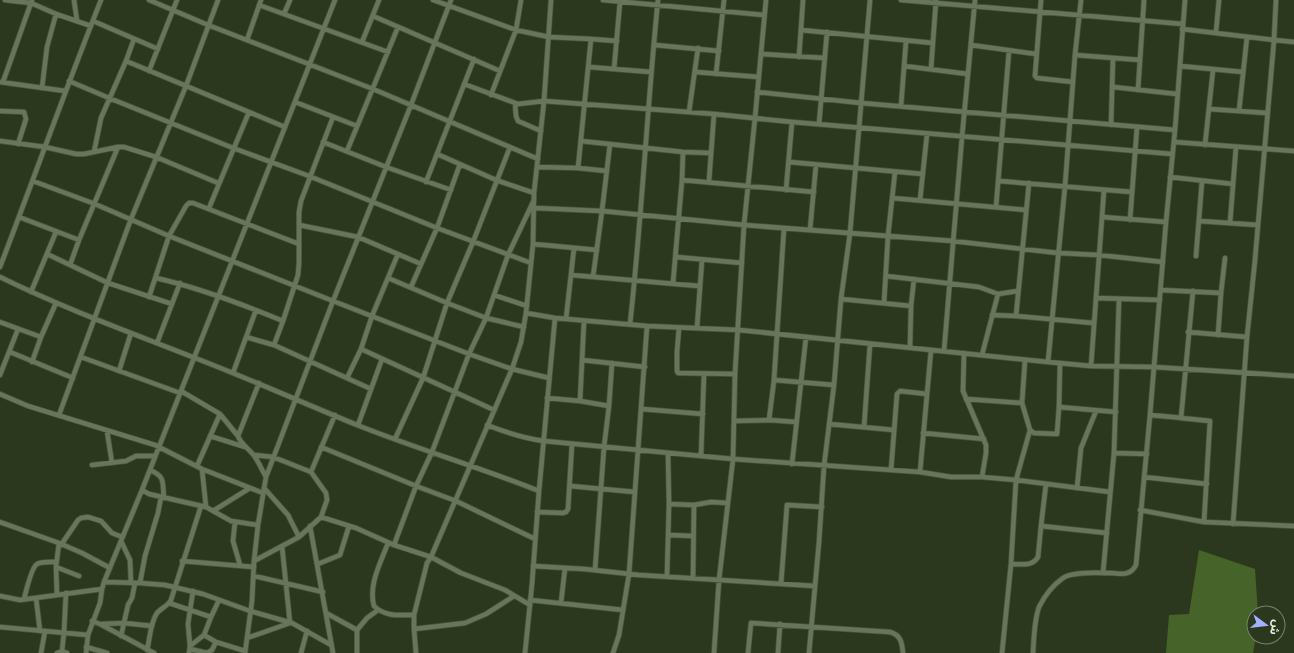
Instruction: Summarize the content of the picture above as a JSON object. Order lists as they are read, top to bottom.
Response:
{
  "north": "right"
}
